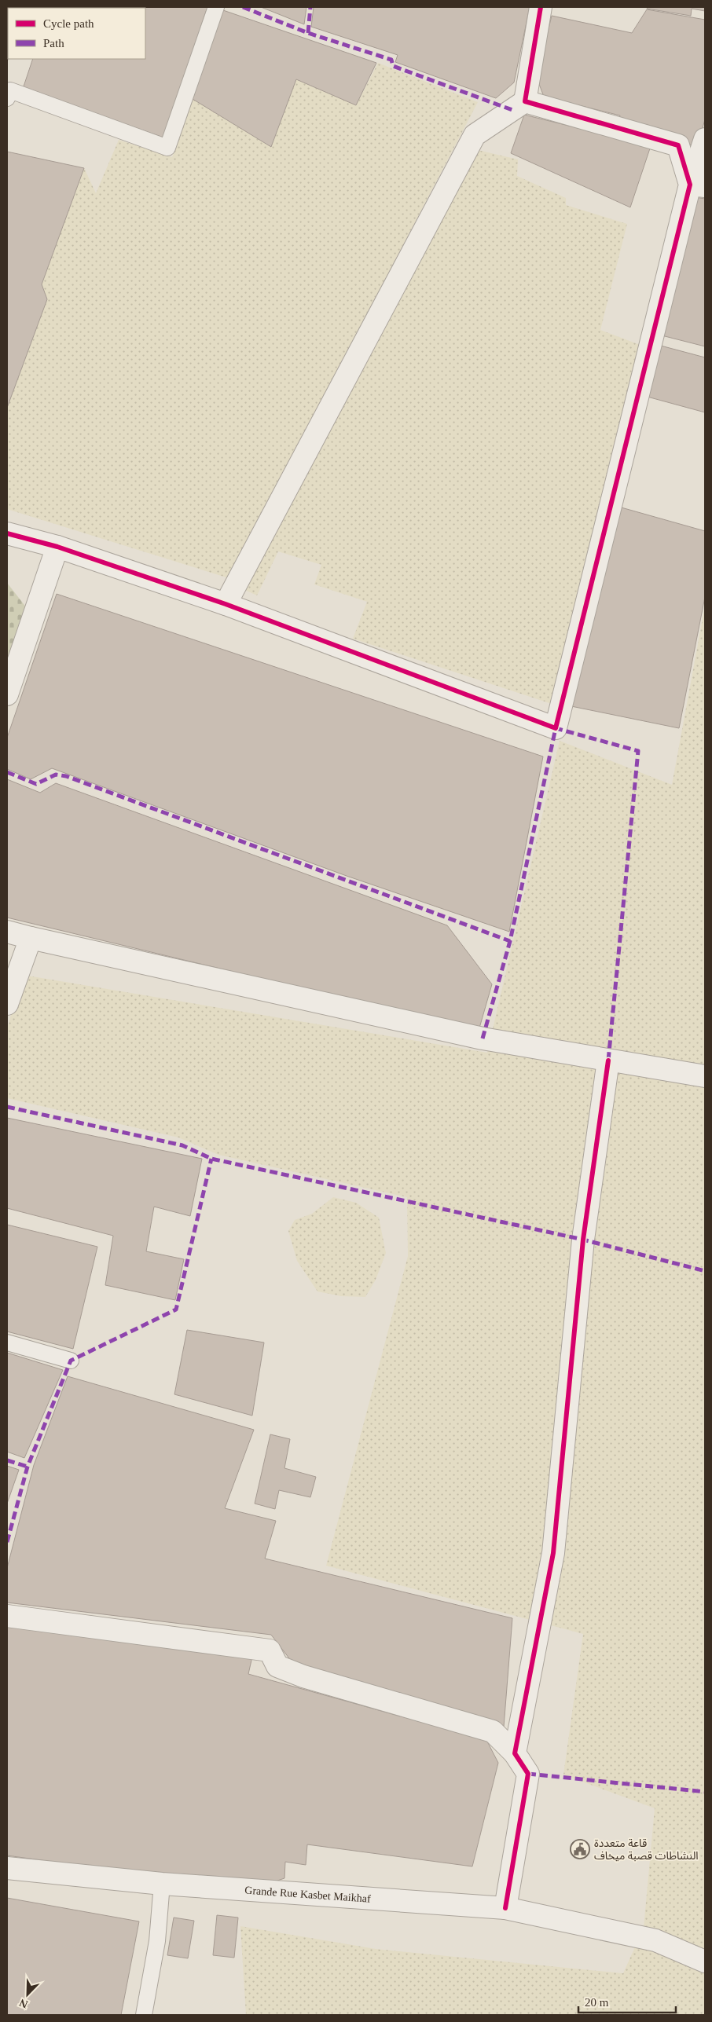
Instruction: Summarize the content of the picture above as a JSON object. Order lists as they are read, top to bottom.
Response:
{
  "streets": {
    "street": ["Grande Rue Kasbet Maikhaf"]
  },
  "places": {
    "public building": ["قاعة متعددة النشاطات قصبة ميخاف"]
  },
  "legend": ["Cycle path", "Path"],
  "scale_bar": "20 m",
  "north": "bottom left"
}
